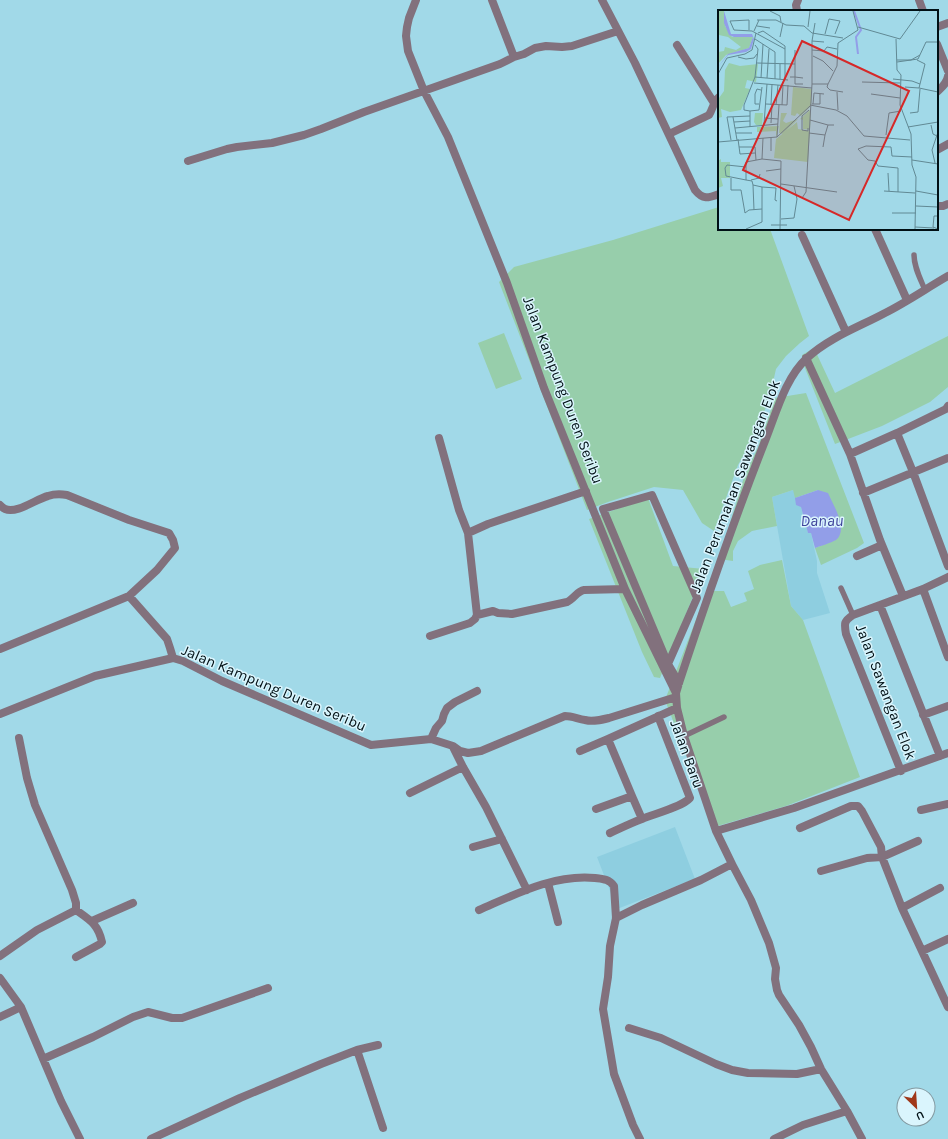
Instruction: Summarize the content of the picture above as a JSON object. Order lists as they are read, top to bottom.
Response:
{
  "streets": {
    "street": [
      "Jalan Kampung Duren Seribu",
      "Jalan Perumahan Sawangan Elok",
      "Jalan Sawangan Elok",
      "Jalan Baru"
    ]
  },
  "crossings": [
    ["Jalan Kampung Duren Seribu", "Jalan Perumahan Sawangan Elok"],
    ["Jalan Kampung Duren Seribu", "Jalan Baru"]
  ],
  "water": ["Danau"],
  "north": "bottom right"
}
